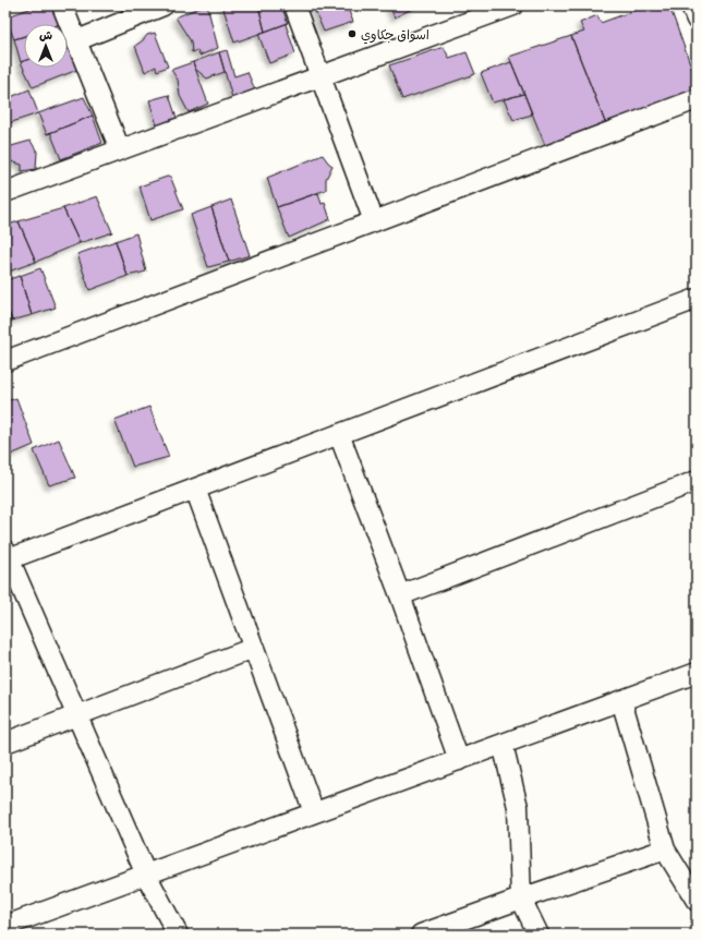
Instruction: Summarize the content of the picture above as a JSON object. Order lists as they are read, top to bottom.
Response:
{
  "places": ["اسواق جكاوي"],
  "north": "top"
}
